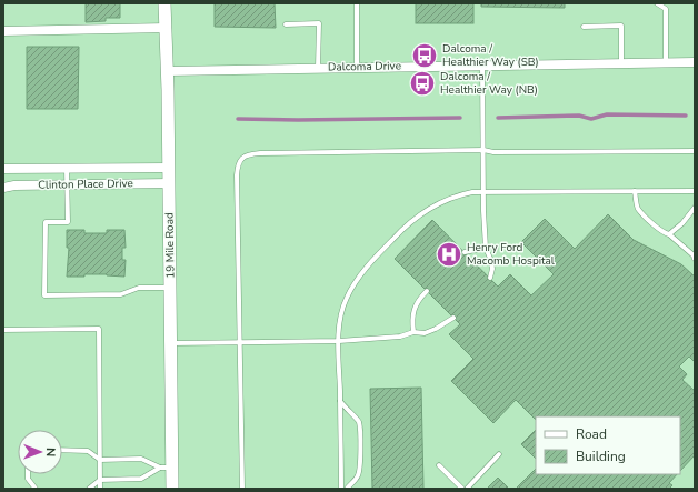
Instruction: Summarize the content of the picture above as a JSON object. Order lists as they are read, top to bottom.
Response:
{
  "streets": {
    "street": ["Dalcoma Drive", "Clinton Place Drive", "19 Mile Road"]
  },
  "crossings": [
    ["Dalcoma Drive", "19 Mile Road"],
    ["Clinton Place Drive", "19 Mile Road"]
  ],
  "places": {
    "bus stop": ["Dalcoma / Healthier Way (SB)", "Dalcoma / Healthier Way (NB)"],
    "hospital": ["Henry Ford Macomb Hospital"]
  },
  "legend": ["Road", "Building"],
  "north": "right"
}
